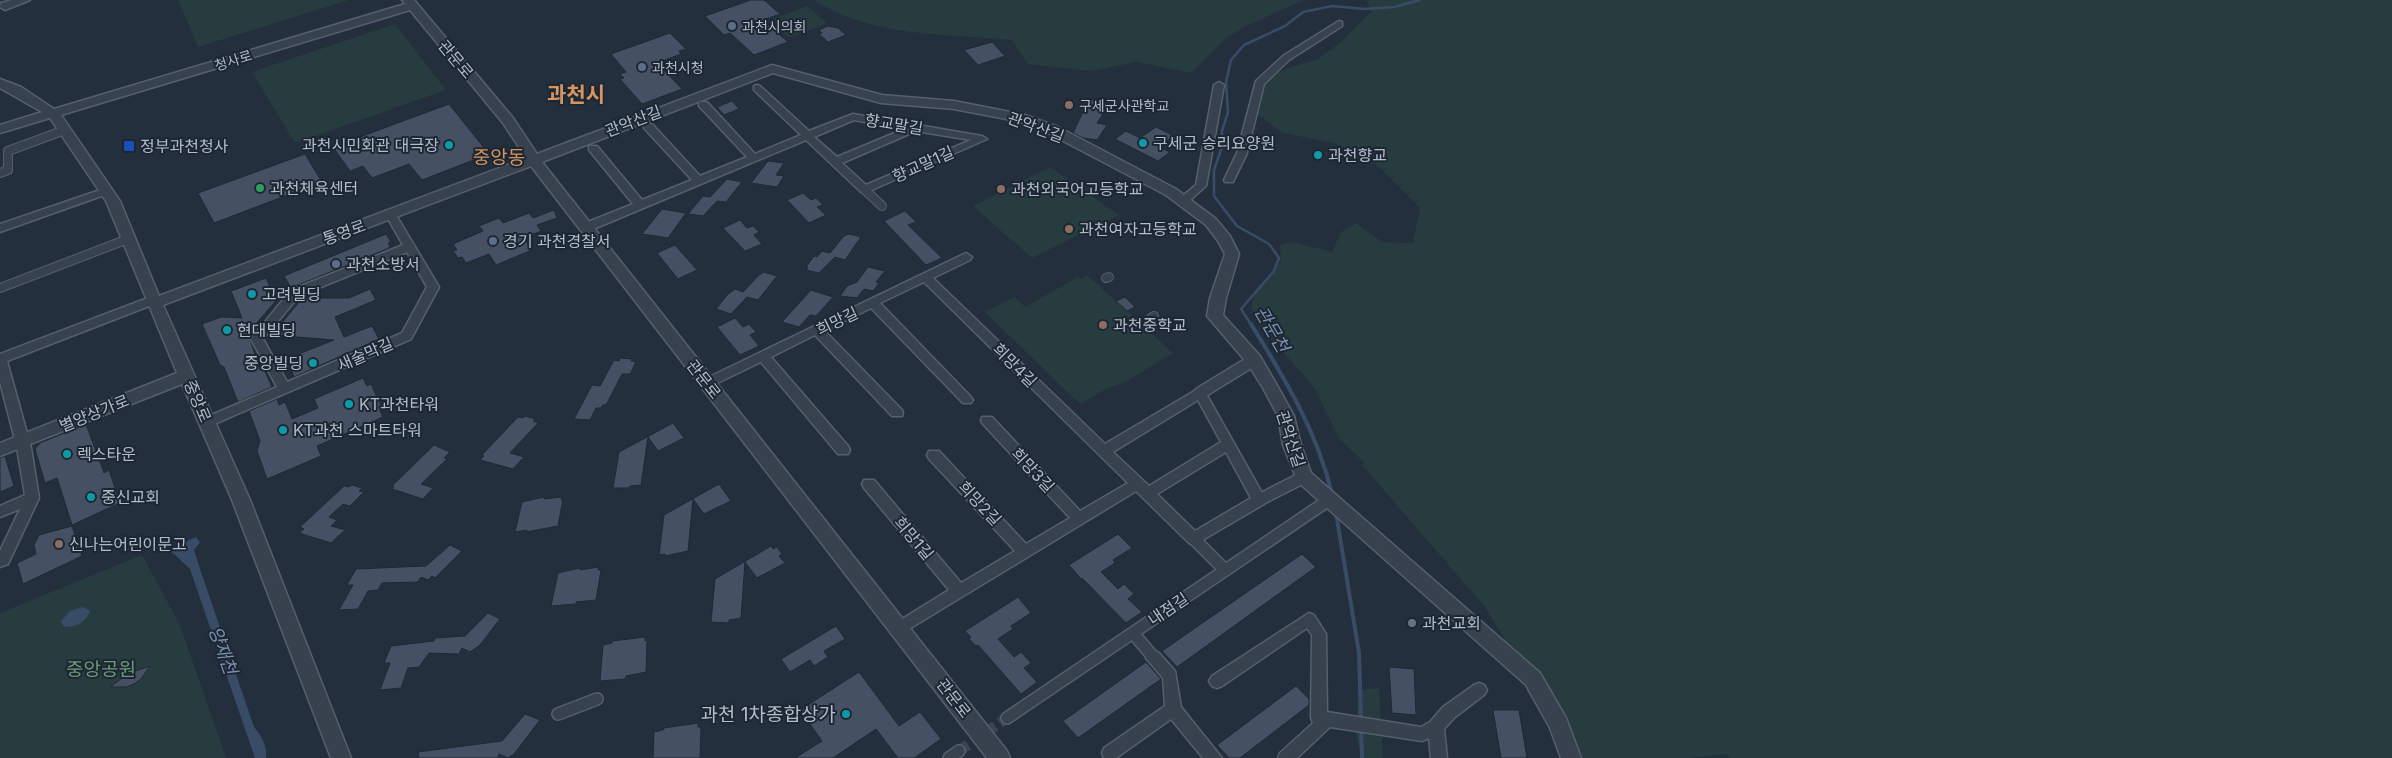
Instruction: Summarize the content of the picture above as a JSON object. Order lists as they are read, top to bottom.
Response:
{
  "streets": {
    "street": [
      "관문로",
      "청사로",
      "관악산길",
      "향교말길",
      "향교말1길",
      "통영로",
      "희망길",
      "새술막길",
      "희망4길",
      "중앙로",
      "별양상가로",
      "희망3길",
      "희망2길",
      "희망1길",
      "내점길"
    ]
  },
  "crossings": [
    ["관문로", "청사로"],
    ["관문로", "관악산길"],
    ["관문로", "향교말길"],
    ["관문로", "통영로"],
    ["관문로", "희망길"],
    ["청사로", "중앙로"],
    ["관악산길", "통영로"],
    ["관악산길", "내점길"],
    ["향교말길", "향교말1길"],
    ["통영로", "새술막길"],
    ["통영로", "중앙로"],
    ["희망길", "희망4길"],
    ["새술막길", "중앙로"],
    ["희망4길", "내점길"],
    ["중앙로", "별양상가로"]
  ],
  "districts": ["과천시", "중앙동"],
  "water": ["관문천", "양재천"],
  "parks": ["중앙공원"],
  "places": {
    "other": [
      "과천시의회",
      "과천시청",
      "구세군사관학교",
      "구세군 승리요양원",
      "과천시민회관 대극장",
      "과천향교",
      "과천체육센터",
      "과천외국어고등학교",
      "과천여자고등학교",
      "경기 과천경찰서",
      "과천소방서",
      "고려빌딩",
      "과천중학교",
      "현대빌딩",
      "중앙빌딩",
      "KT과천타워",
      "KT과천 스마트타워",
      "렉스타운",
      "중신교회",
      "신나는어린이문고",
      "과천교회",
      "과천 1차종합상가"
    ],
    "transit": ["정부과천청사"]
  }
}
